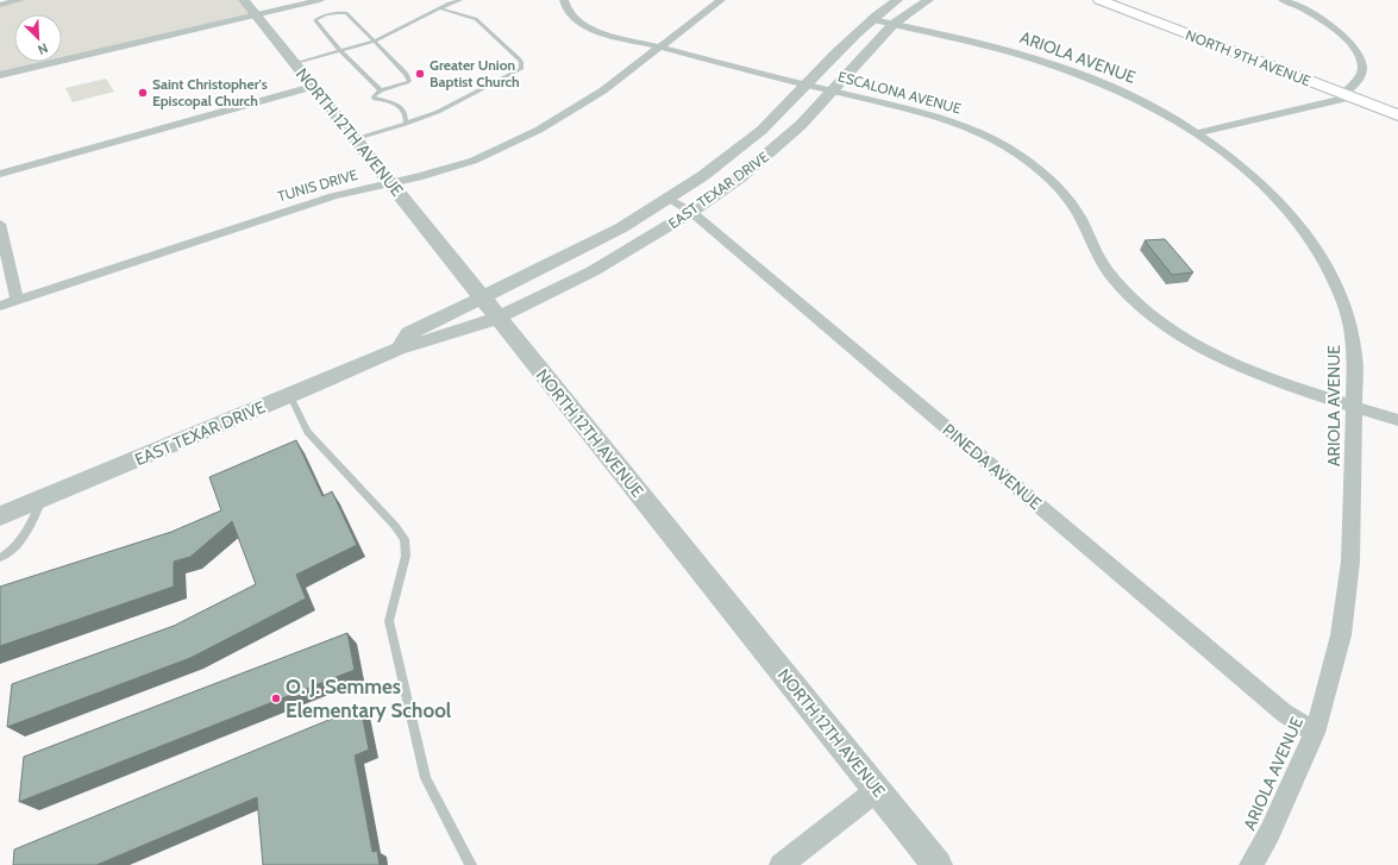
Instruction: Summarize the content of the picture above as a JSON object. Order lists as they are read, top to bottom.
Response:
{
  "streets": {
    "main road": ["NORTH 9TH AVENUE"],
    "street": [
      "ARIOLA AVENUE",
      "ESCALONA AVENUE",
      "NORTH 12TH AVENUE",
      "TUNIS DRIVE",
      "EAST TEXAR DRIVE",
      "PINEDA AVENUE"
    ]
  },
  "crossings": [
    ["ARIOLA AVENUE", "ESCALONA AVENUE"],
    ["ARIOLA AVENUE", "EAST TEXAR DRIVE"],
    ["ARIOLA AVENUE", "PINEDA AVENUE"],
    ["ESCALONA AVENUE", "TUNIS DRIVE"],
    ["ESCALONA AVENUE", "EAST TEXAR DRIVE"],
    ["NORTH 12TH AVENUE", "TUNIS DRIVE"],
    ["NORTH 12TH AVENUE", "EAST TEXAR DRIVE"],
    ["EAST TEXAR DRIVE", "PINEDA AVENUE"]
  ],
  "places": ["Greater Union Baptist Church", "Saint Christopher's Episcopal Church", "O. J. Semmes Elementary School"],
  "north": "bottom right"
}
